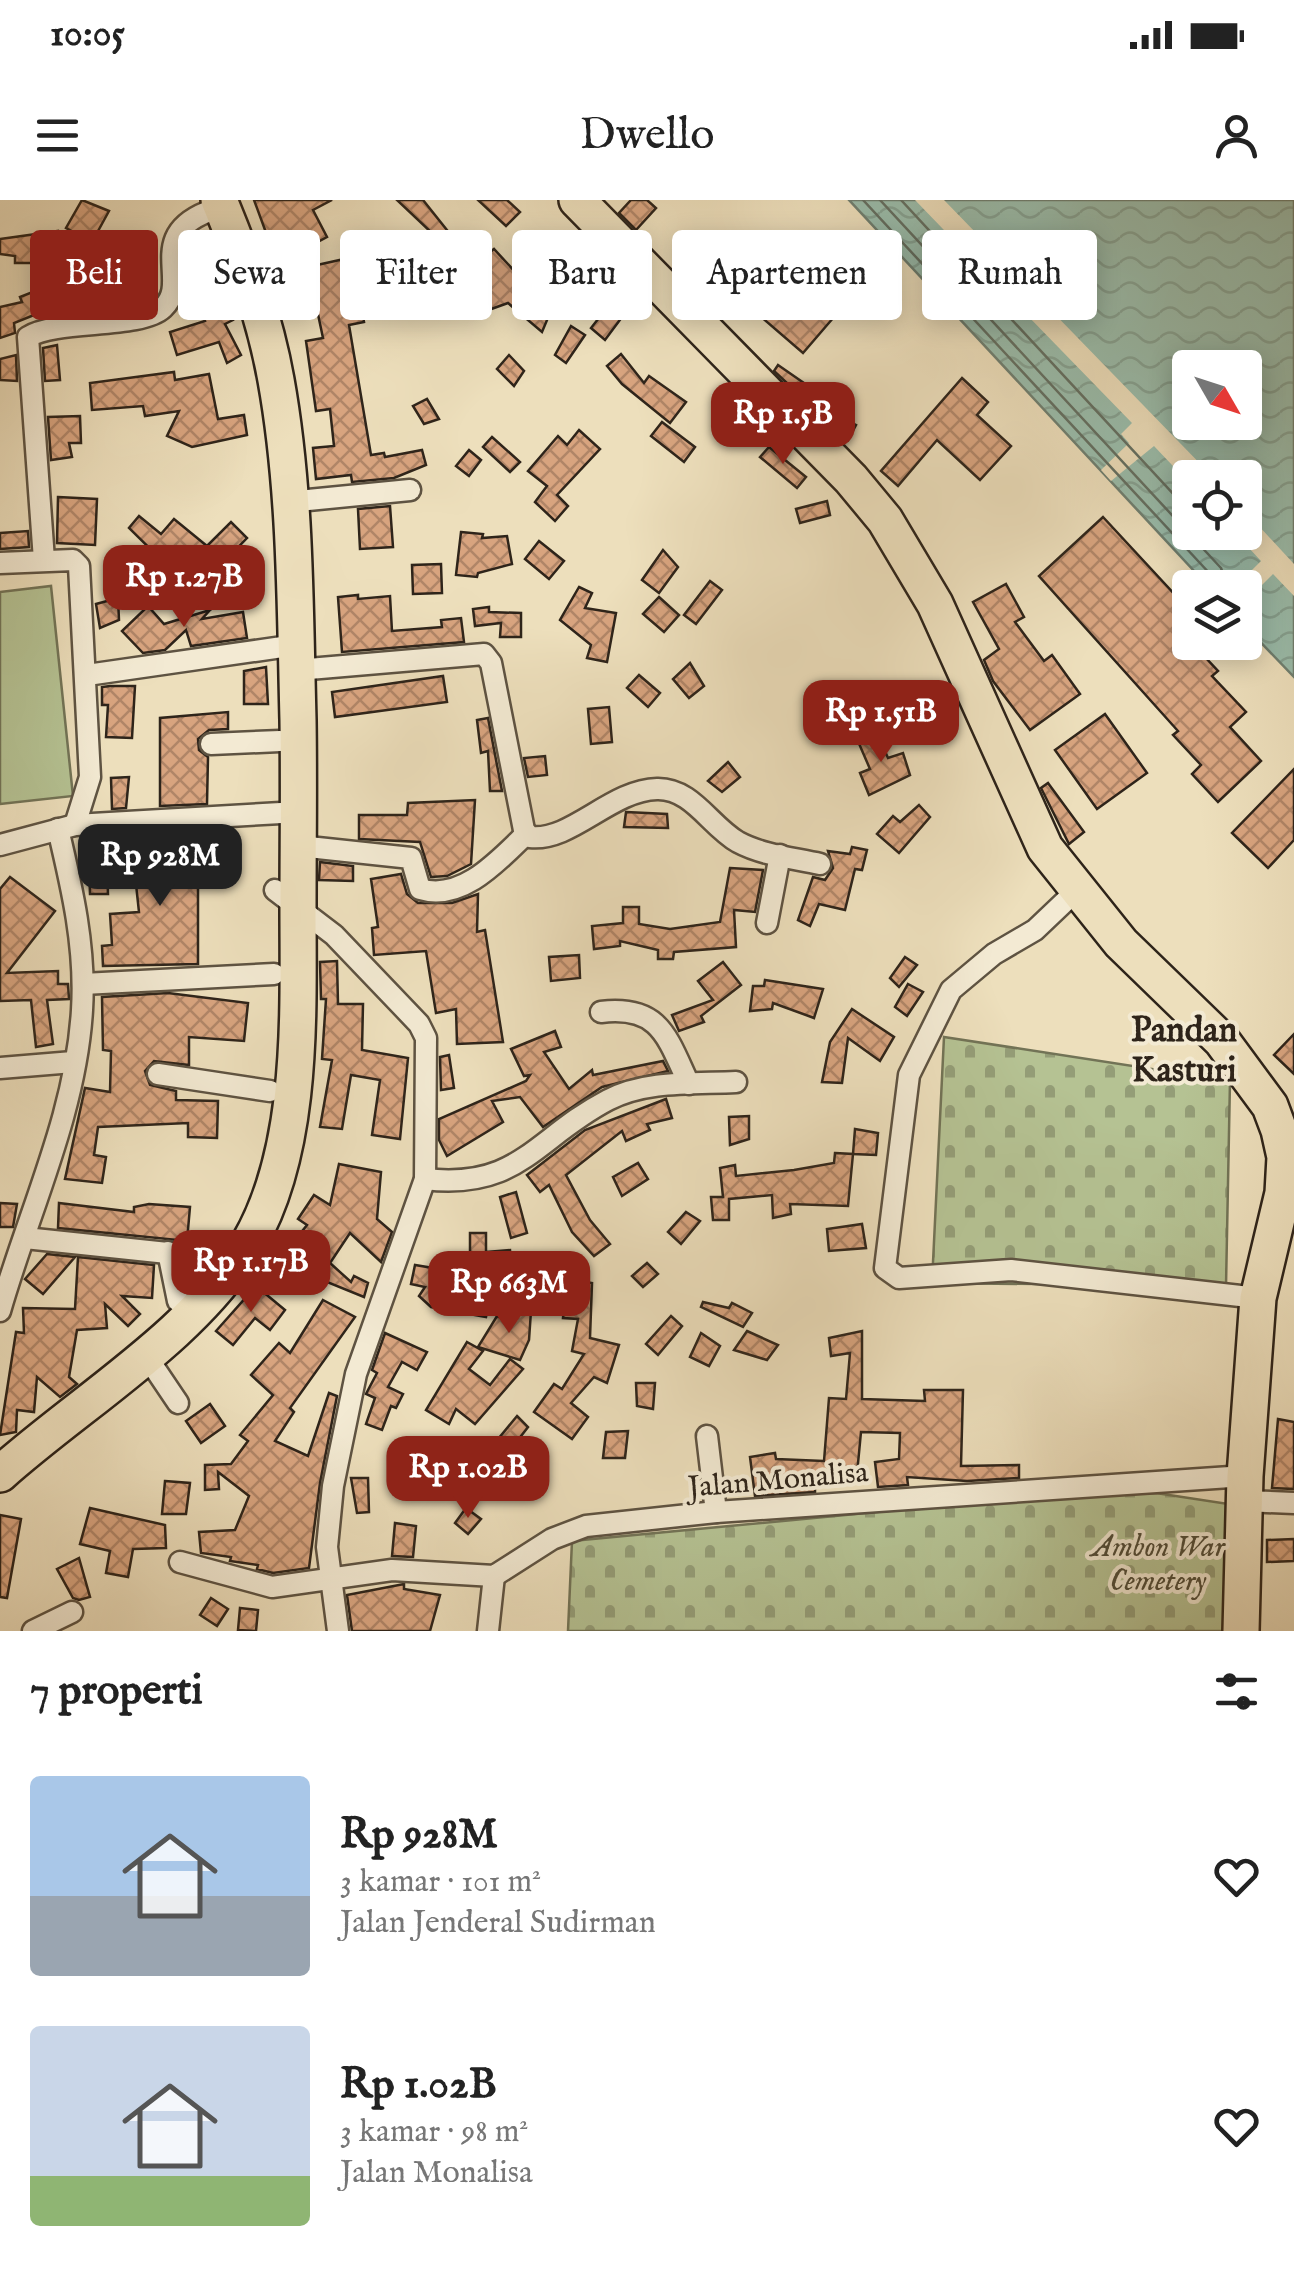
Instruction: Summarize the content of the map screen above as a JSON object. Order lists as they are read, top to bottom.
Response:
{
  "streets": {
    "street": ["Jalan Monalisa"]
  },
  "districts": ["Pandan Kasturi"],
  "parks": ["Ambon War Cemetery"],
  "north": "bottom right",
  "page": {
    "status": "10:05",
    "header": "Dwello",
    "chip": [
      "Beli",
      "Sewa",
      "Filter",
      "Baru",
      "Apartemen",
      "Rumah"
    ],
    "price": [
      "Rp 1.5B",
      "Rp 1.27B",
      "Rp 1.51B",
      "Rp 928M",
      "Rp 1.17B",
      "Rp 663M",
      "Rp 1.02B"
    ],
    "heading": "7 properti",
    "list": [
      {
        "name": "Rp 928M",
        "note": "3 kamar · 101 m² · Jalan Jenderal Sudirman"
      },
      {
        "name": "Rp 1.02B",
        "note": "3 kamar · 98 m² · Jalan Monalisa"
      }
    ]
  }
}
